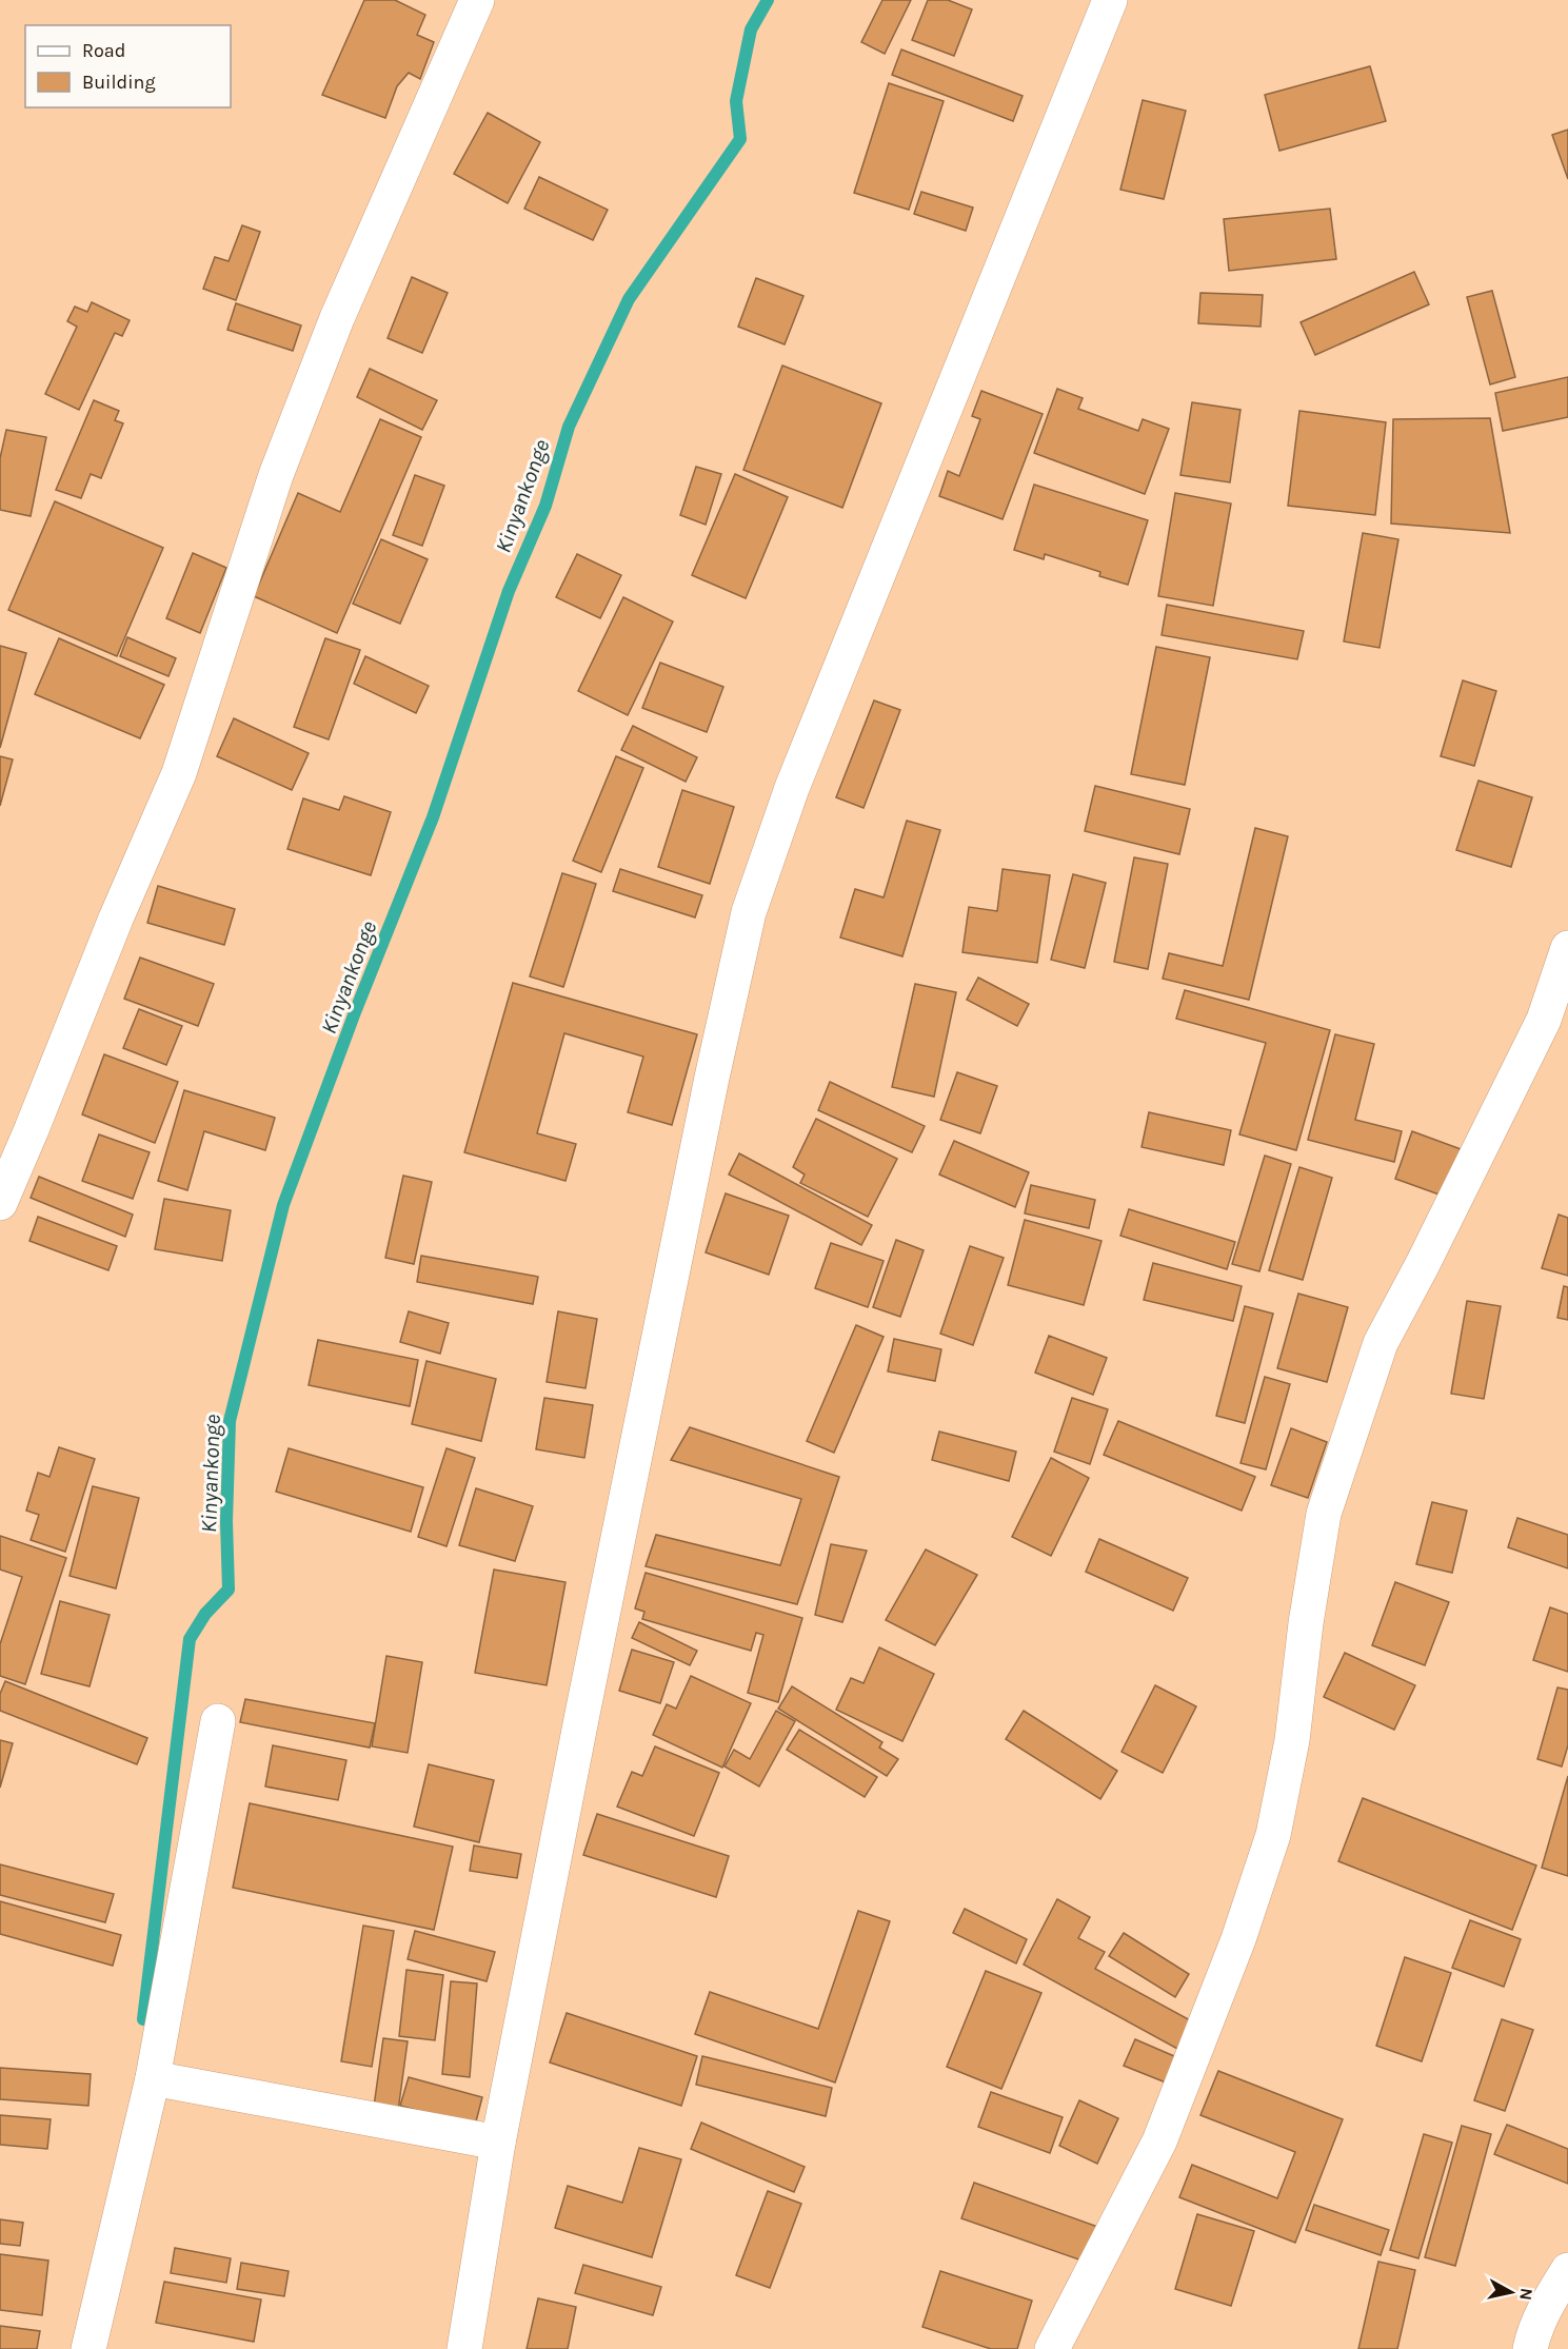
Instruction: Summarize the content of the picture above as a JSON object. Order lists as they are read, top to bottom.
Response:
{
  "water": ["Kinyankonge"],
  "legend": ["Road", "Building"],
  "north": "right"
}
